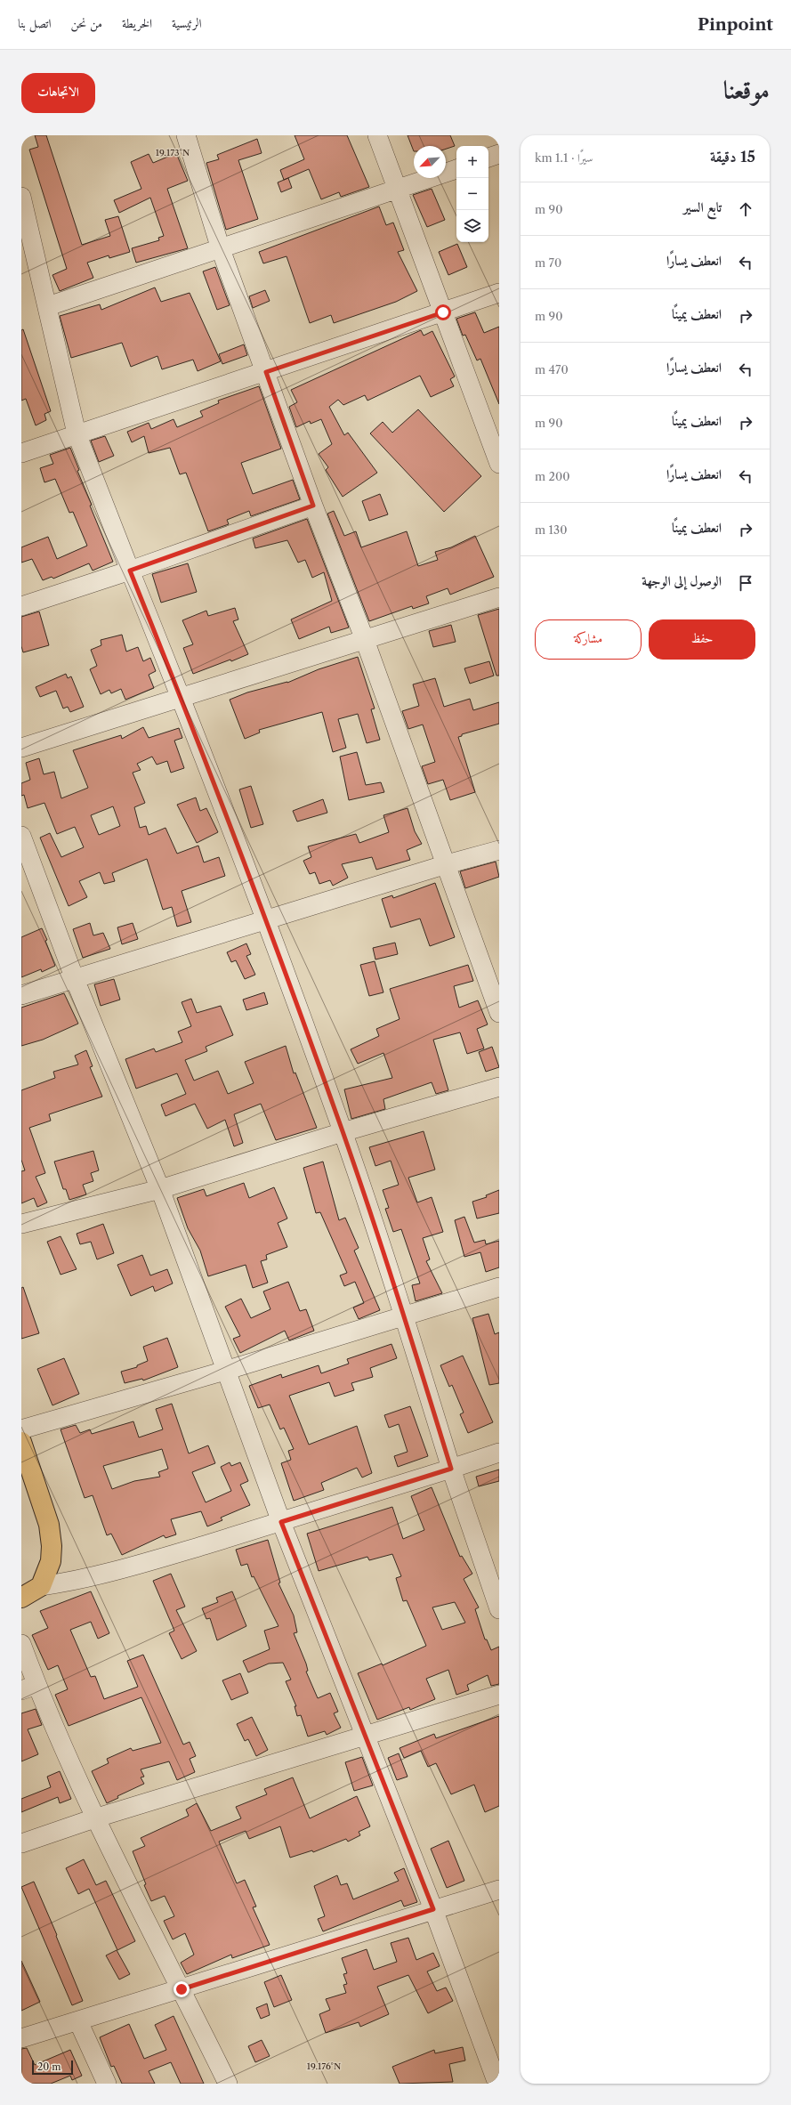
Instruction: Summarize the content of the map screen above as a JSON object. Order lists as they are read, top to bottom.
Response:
{
  "scale_bar": "20 m",
  "north": "bottom left",
  "page": {
    "header": "Pinpoint",
    "nav": [
      "الرئيسية",
      "الخريطة",
      "من نحن",
      "اتصل بنا"
    ],
    "title": "موقعنا",
    "buttons": [
      "الاتجاهات",
      ["حفظ", "مشاركة"]
    ],
    "heading": ["15 دقيقة", "سيرًا · 1.1 km"],
    "map_buttons": ["+", "−"],
    "list": [
      ["تابع السير", "90 m"],
      ["انعطف يسارًا", "70 m"],
      ["انعطف يمينًا", "90 m"],
      ["انعطف يسارًا", "470 m"],
      ["انعطف يمينًا", "90 m"],
      ["انعطف يسارًا", "200 m"],
      ["انعطف يمينًا", "130 m"],
      "الوصول إلى الوجهة"
    ],
    "scale": "20 m"
  },
  "coordinates": ["19.173°N", "19.176°N"]
}
